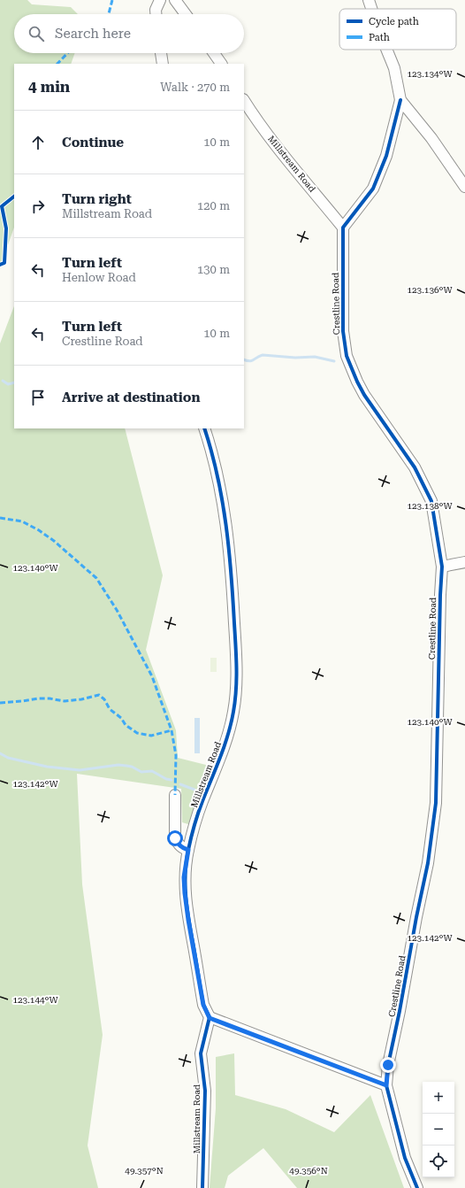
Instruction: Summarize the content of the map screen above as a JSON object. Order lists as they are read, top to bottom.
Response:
{
  "streets": {
    "street": ["Millstream Road", "Crestline Road"]
  },
  "crossings": [
    ["Millstream Road", "Crestline Road"]
  ],
  "legend": ["Cycle path", "Path"],
  "page": {
    "search": "Search here",
    "heading": ["4 min", "Walk · 270 m"],
    "list": [
      ["Continue", "10 m"],
      ["Turn right", "Millstream Road", "120 m"],
      ["Turn left", "Henlow Road", "130 m"],
      ["Turn left", "Crestline Road", "10 m"],
      "Arrive at destination"
    ],
    "map_buttons": ["+", "−"]
  },
  "coordinates": [
    "123.134°W",
    "123.136°W",
    "123.138°W",
    "123.140°W",
    "123.142°W",
    "123.144°W",
    "49.357°N",
    "49.356°N"
  ]
}
